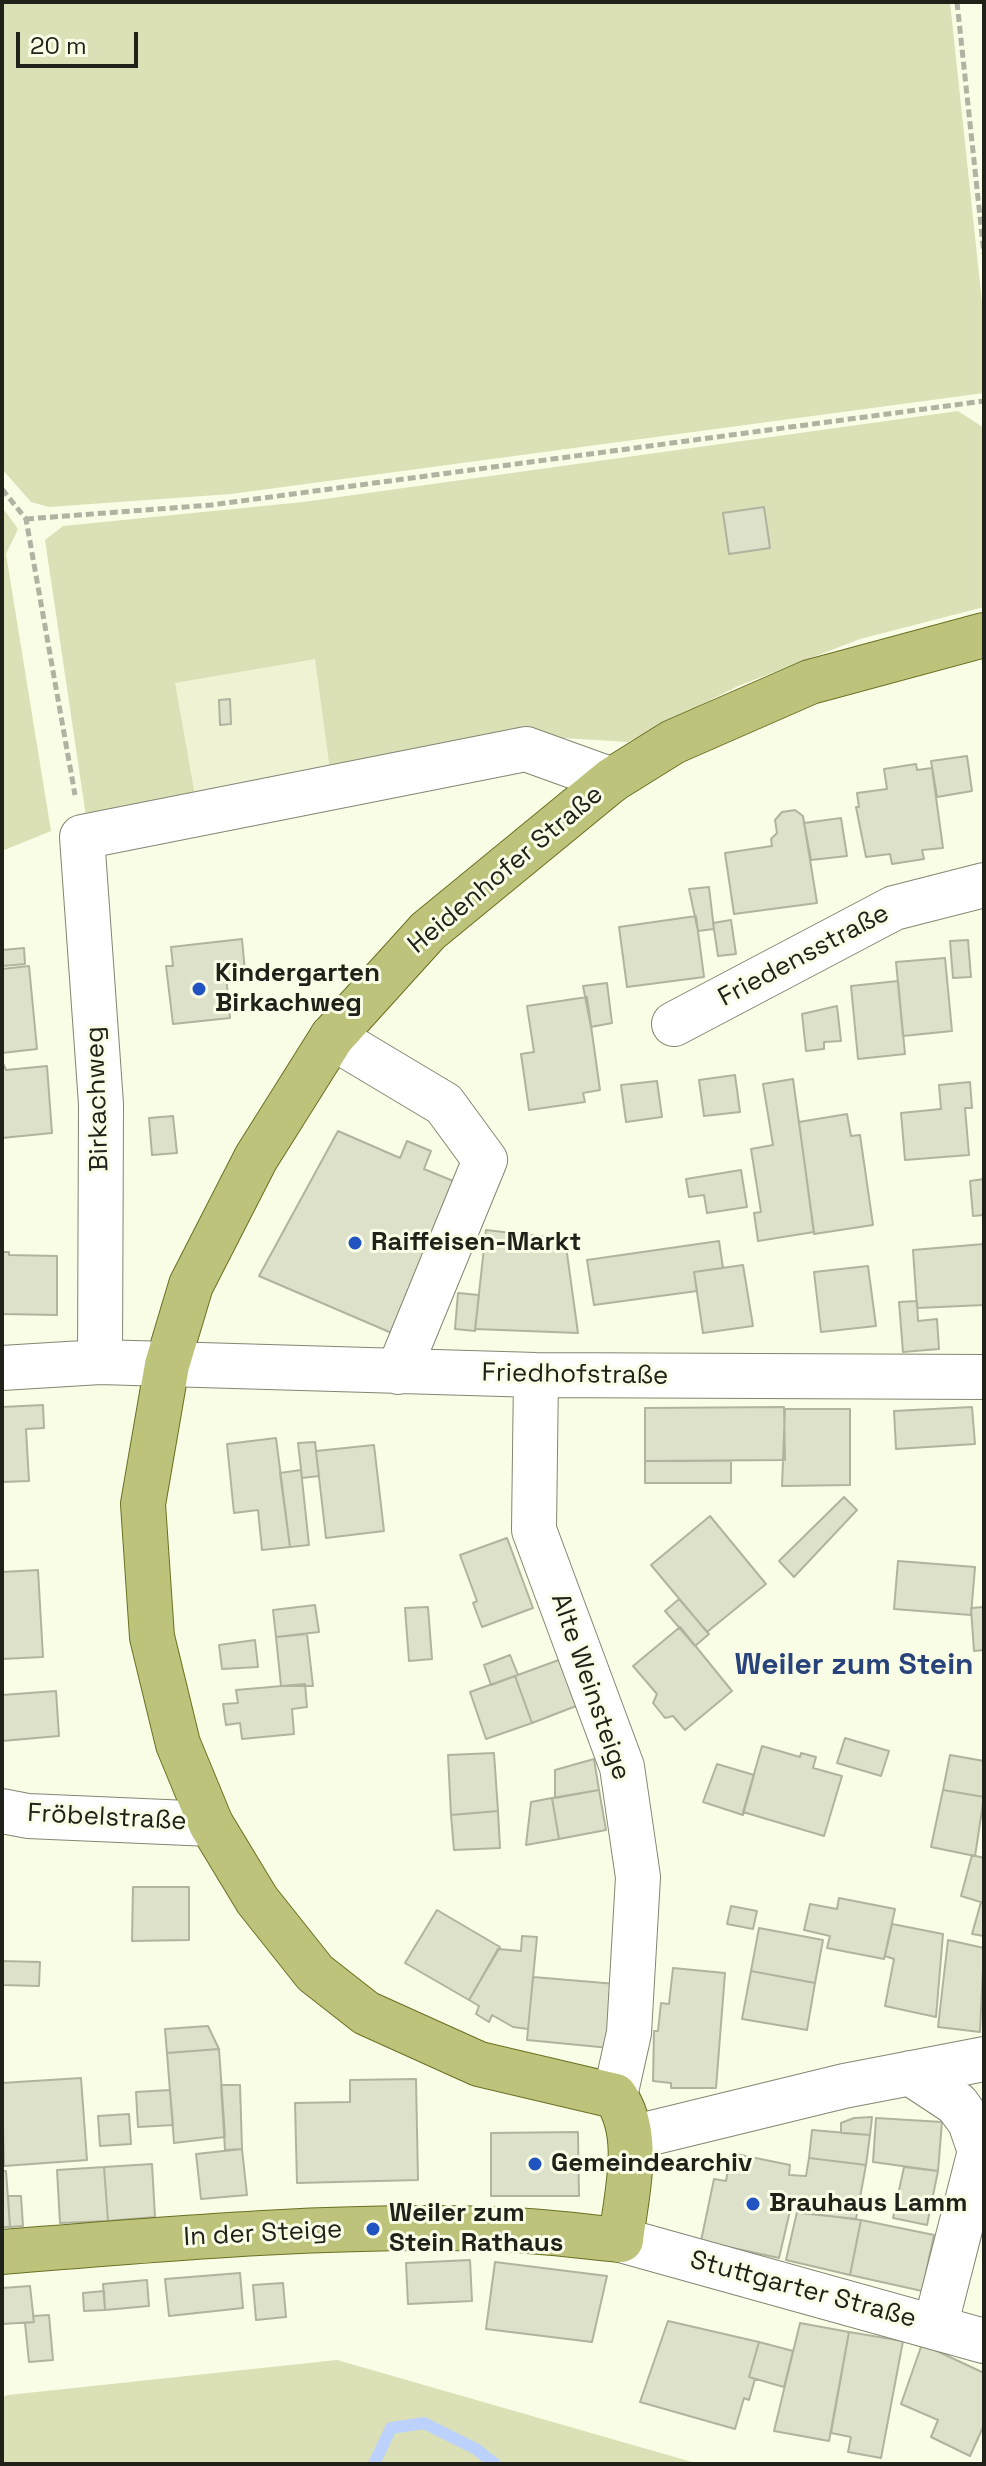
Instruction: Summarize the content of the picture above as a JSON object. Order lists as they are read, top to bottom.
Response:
{
  "streets": {
    "main road": ["Heidenhofer Straße", "In der Steige"],
    "street": [
      "Friedensstraße",
      "Birkachweg",
      "Friedhofstraße",
      "Alte Weinsteige",
      "Fröbelstraße",
      "Stuttgarter Straße"
    ]
  },
  "crossings": [
    ["Heidenhofer Straße", "Friedhofstraße"],
    ["Heidenhofer Straße", "Alte Weinsteige"],
    ["Heidenhofer Straße", "Fröbelstraße"],
    ["Birkachweg", "Friedhofstraße"],
    ["Friedhofstraße", "Alte Weinsteige"],
    ["In der Steige", "Stuttgarter Straße"]
  ],
  "districts": ["Weiler zum Stein"],
  "places": [
    "Kindergarten Birkachweg",
    "Raiffeisen-Markt",
    "Gemeindearchiv",
    "Brauhaus Lamm",
    "Weiler zum Stein Rathaus"
  ],
  "scale_bar": "20 m"
}
